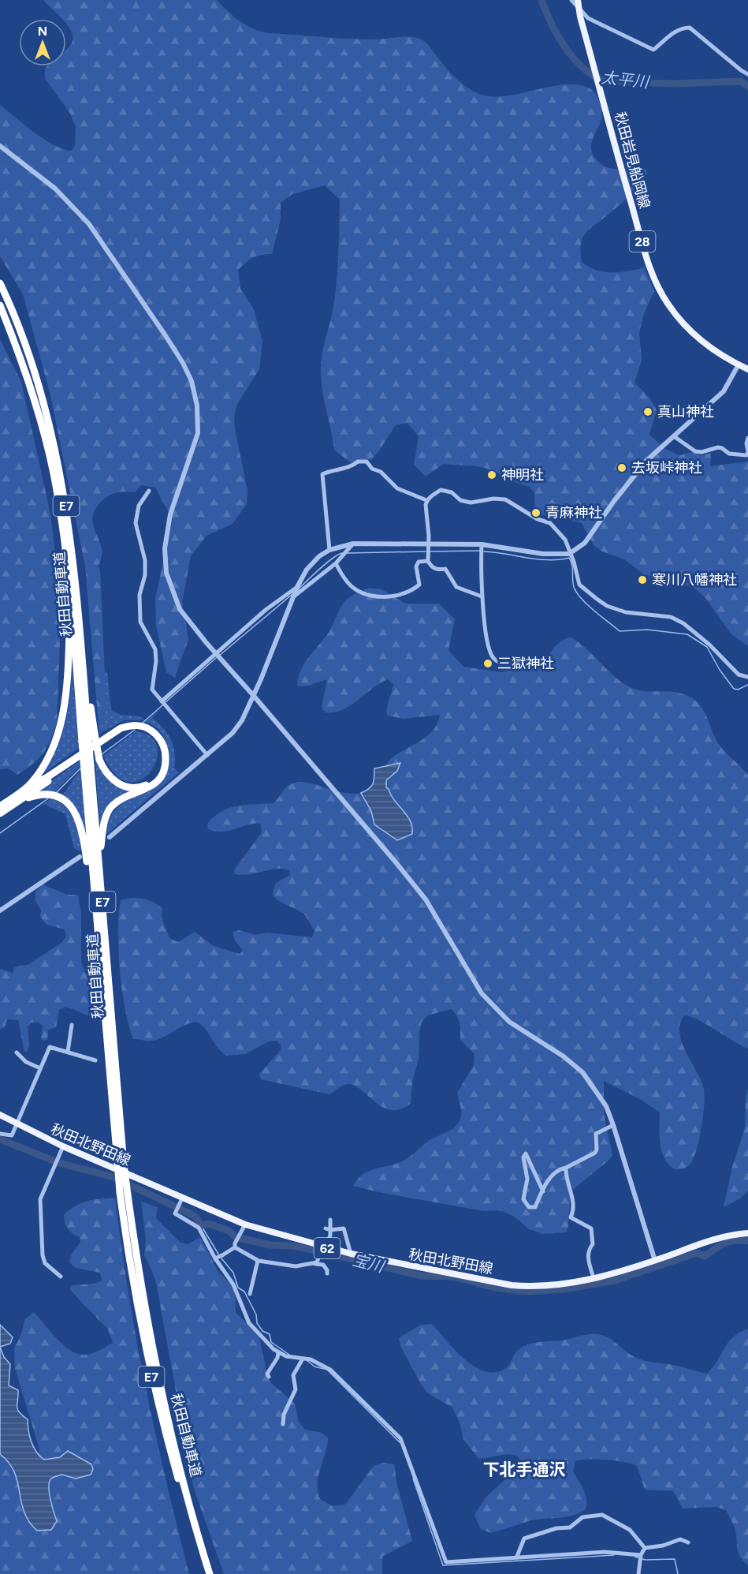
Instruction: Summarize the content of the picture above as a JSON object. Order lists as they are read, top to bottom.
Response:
{
  "streets": {
    "highway": ["E7", "秋田自動車道"],
    "main road": [
      "秋田岩見船岡線",
      "28",
      "秋田北野田線",
      "62"
    ]
  },
  "districts": ["下北手通沢"],
  "water": ["太平川", "宝川"],
  "places": [
    "真山神社",
    "去坂峠神社",
    "神明社",
    "青麻神社",
    "寒川八幡神社",
    "三獄神社"
  ],
  "north": "top"
}
